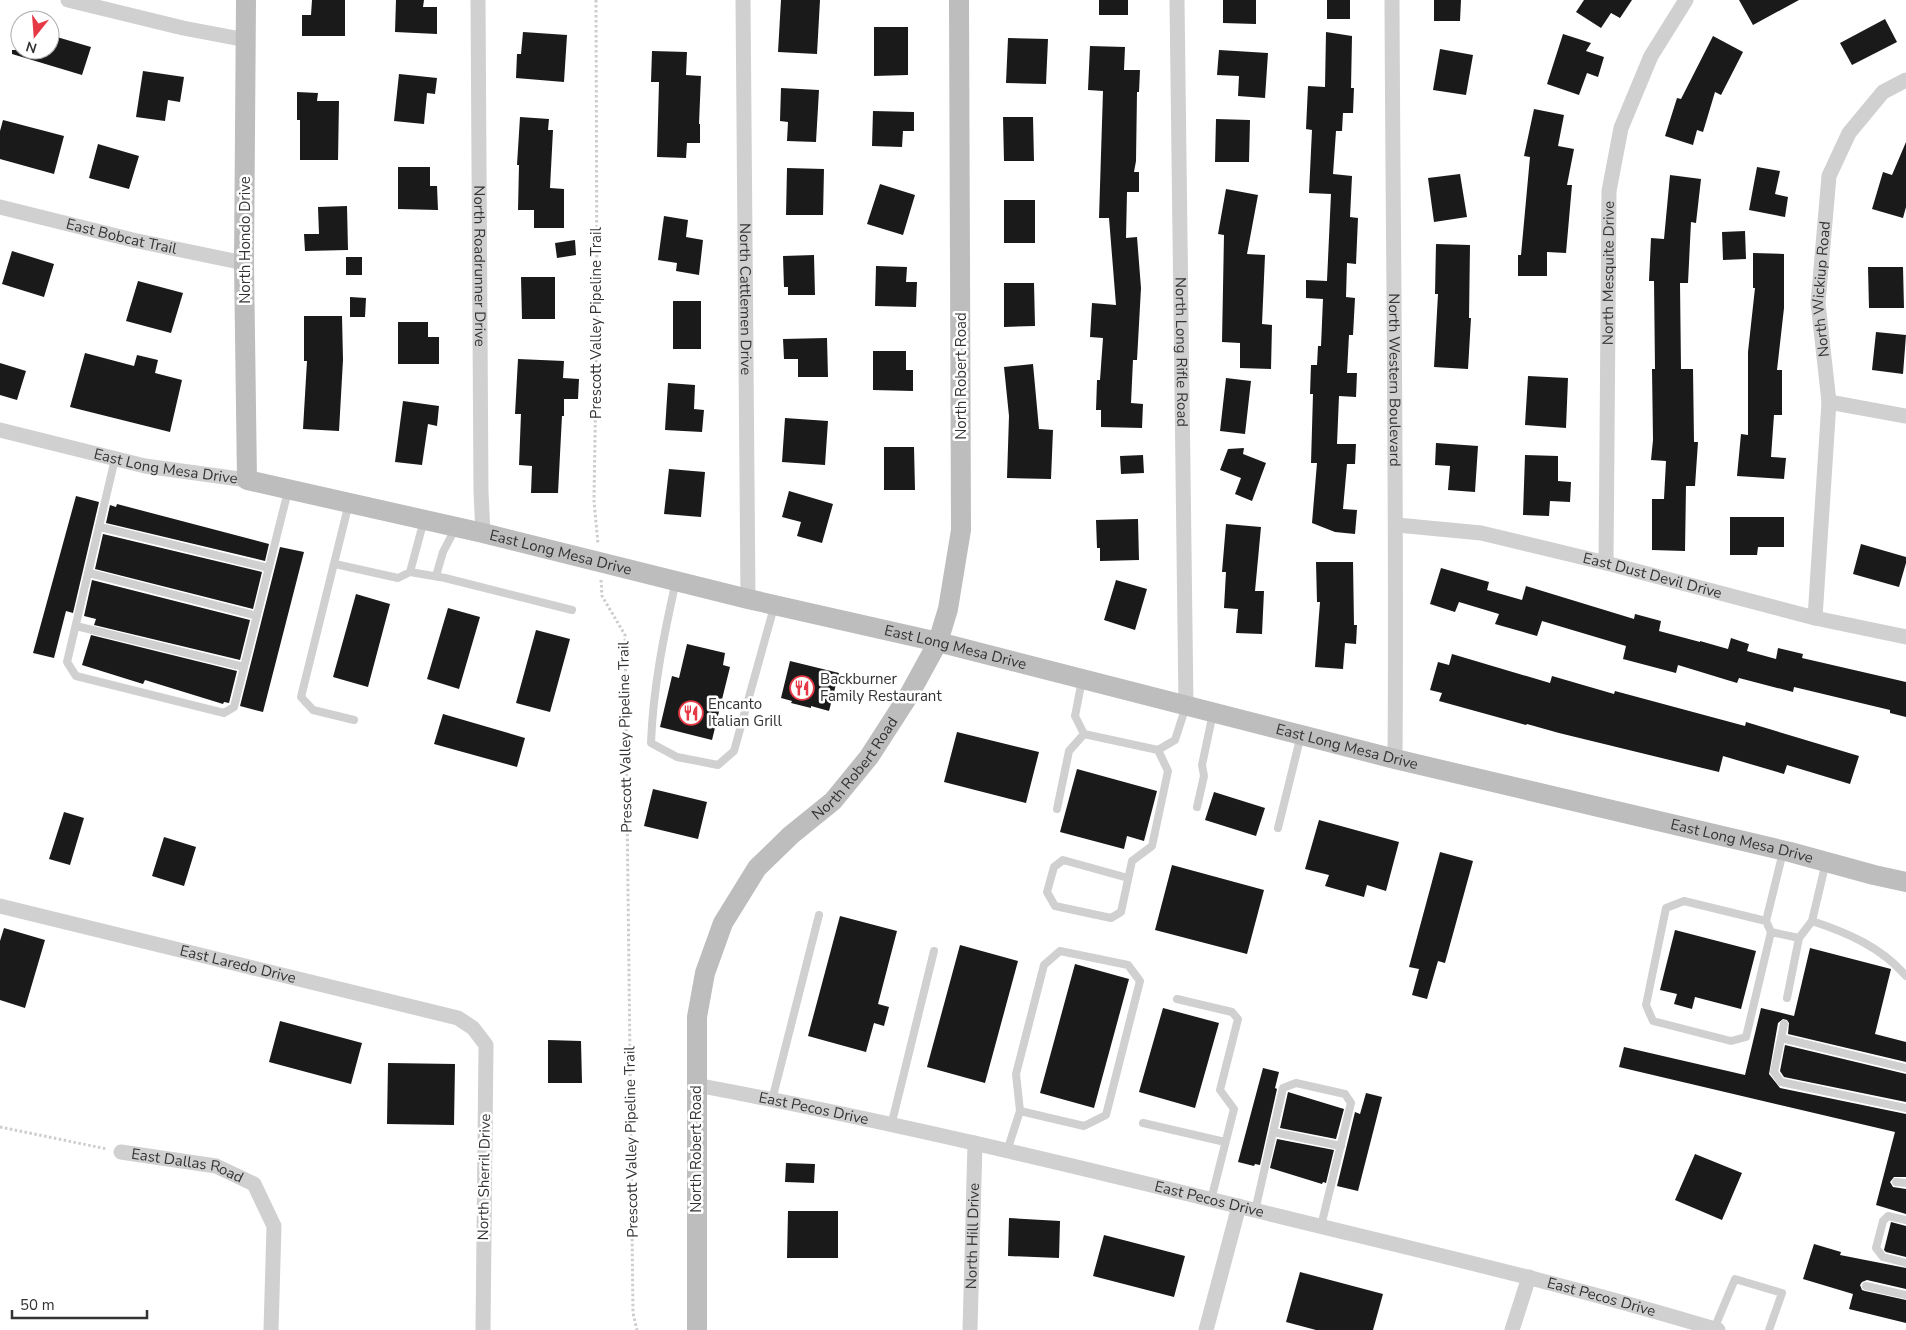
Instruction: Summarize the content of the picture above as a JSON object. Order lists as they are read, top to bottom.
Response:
{
  "streets": {
    "street": [
      "East Bobcat Trail",
      "North Hondo Drive",
      "North Roadrunner Drive",
      "North Mesquite Drive",
      "North Wickiup Road",
      "North Cattlemen Drive",
      "North Long Rifle Road",
      "North Robert Road",
      "North Western Boulevard",
      "East Long Mesa Drive",
      "East Dust Devil Drive",
      "East Laredo Drive",
      "East Pecos Drive",
      "East Dallas Road",
      "North Sherril Drive",
      "North Hill Drive"
    ],
    "path": ["Prescott Valley Pipeline Trail"]
  },
  "crossings": [
    ["East Bobcat Trail", "North Hondo Drive"],
    ["North Hondo Drive", "East Long Mesa Drive"],
    ["North Roadrunner Drive", "East Long Mesa Drive"],
    ["North Mesquite Drive", "East Dust Devil Drive"],
    ["North Wickiup Road", "East Dust Devil Drive"],
    ["North Cattlemen Drive", "East Long Mesa Drive"],
    ["Prescott Valley Pipeline Trail", "East Long Mesa Drive"],
    ["North Long Rifle Road", "East Long Mesa Drive"],
    ["North Robert Road", "East Long Mesa Drive"],
    ["North Robert Road", "East Pecos Drive"],
    ["North Western Boulevard", "East Long Mesa Drive"],
    ["North Western Boulevard", "East Dust Devil Drive"],
    ["East Laredo Drive", "North Sherril Drive"],
    ["East Pecos Drive", "North Hill Drive"]
  ],
  "places": {
    "restaurant": ["Backburner Family Restaurant", "Encanto Italian Grill"]
  },
  "scale_bar": "50 m",
  "north": "bottom"
}
